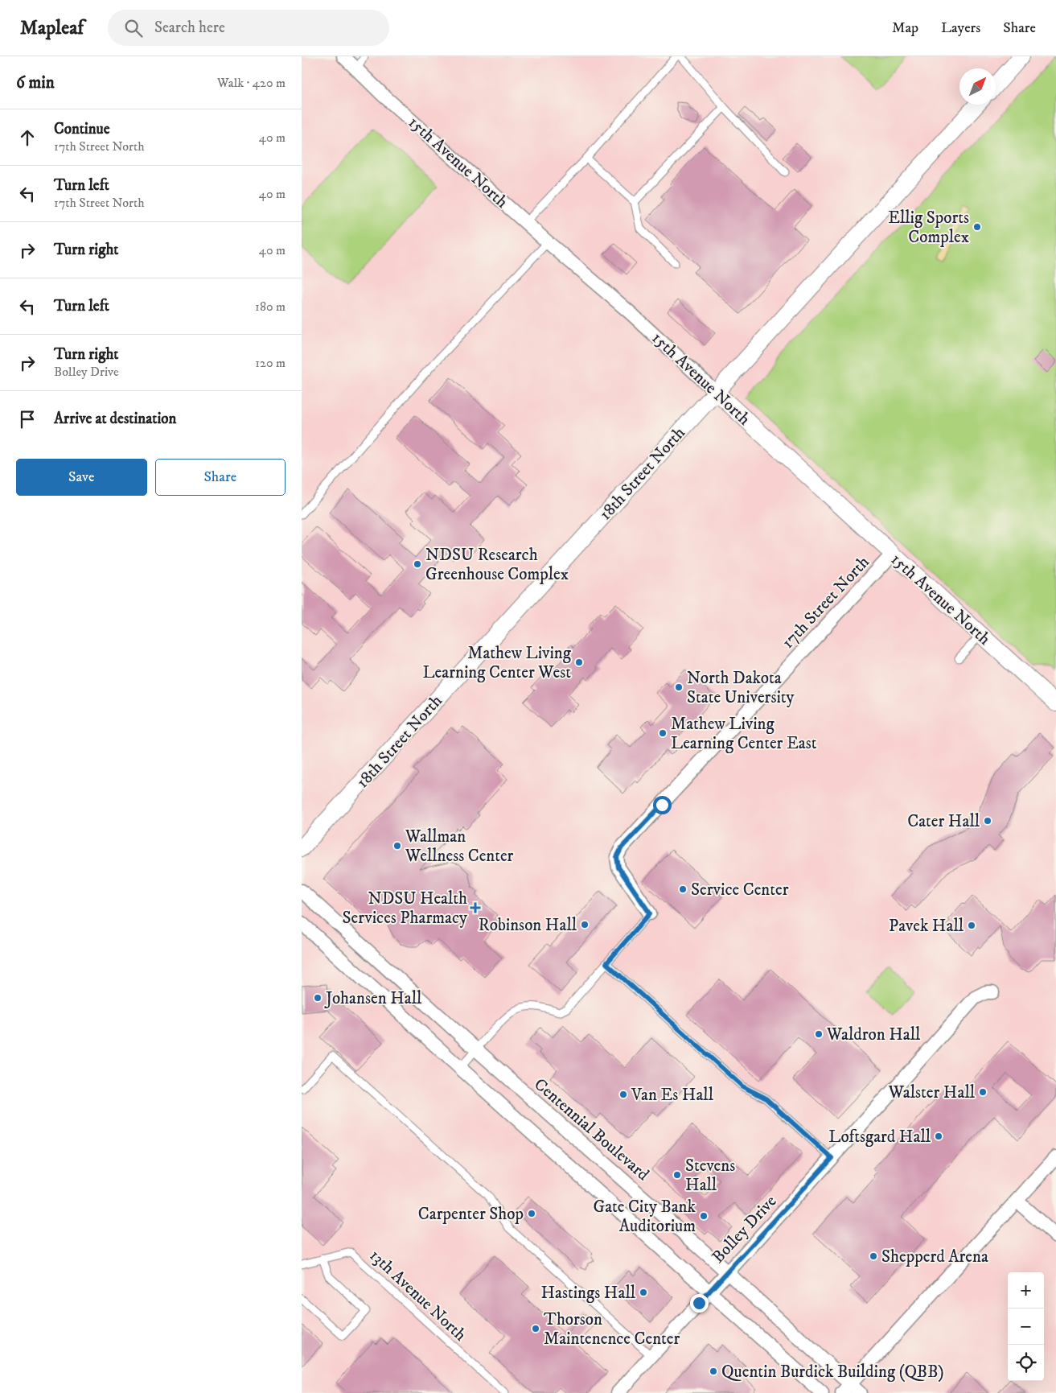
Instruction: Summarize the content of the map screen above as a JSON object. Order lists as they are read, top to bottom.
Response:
{
  "streets": {
    "street": [
      "15th Avenue North",
      "18th Street North",
      "17th Street North",
      "Centennial Boulevard",
      "Bolley Drive"
    ],
    "lane": ["13th Avenue North"]
  },
  "crossings": [
    ["15th Avenue North", "18th Street North"],
    ["15th Avenue North", "17th Street North"],
    ["Centennial Boulevard", "Bolley Drive"]
  ],
  "places": {
    "other": [
      "Ellig Sports Complex",
      "NDSU Research Greenhouse Complex",
      "Mathew Living Learning Center West",
      "North Dakota State University",
      "Mathew Living Learning Center East",
      "Cater Hall",
      "Wallman Wellness Center",
      "Service Center",
      "Robinson Hall",
      "Pavek Hall",
      "Johansen Hall",
      "Waldron Hall",
      "Walster Hall",
      "Van Es Hall",
      "Loftsgard Hall",
      "Stevens Hall",
      "Carpenter Shop",
      "Gate City Bank Auditorium",
      "Shepperd Arena",
      "Hastings Hall",
      "Thorson Maintenence Center",
      "Quentin Burdick Building (QBB)"
    ],
    "health": ["NDSU Health Services Pharmacy"]
  },
  "north": "top right",
  "page": {
    "header": "Mapleaf",
    "search": "Search here",
    "nav": ["Map", "Layers", "Share"],
    "heading": ["6 min", "Walk · 420 m"],
    "list": [
      ["Continue", "17th Street North", "40 m"],
      ["Turn left", "17th Street North", "40 m"],
      ["Turn right", "40 m"],
      ["Turn left", "180 m"],
      ["Turn right", "Bolley Drive", "120 m"],
      "Arrive at destination"
    ],
    "buttons": ["Save", "Share"],
    "map_buttons": ["+", "−"]
  }
}
